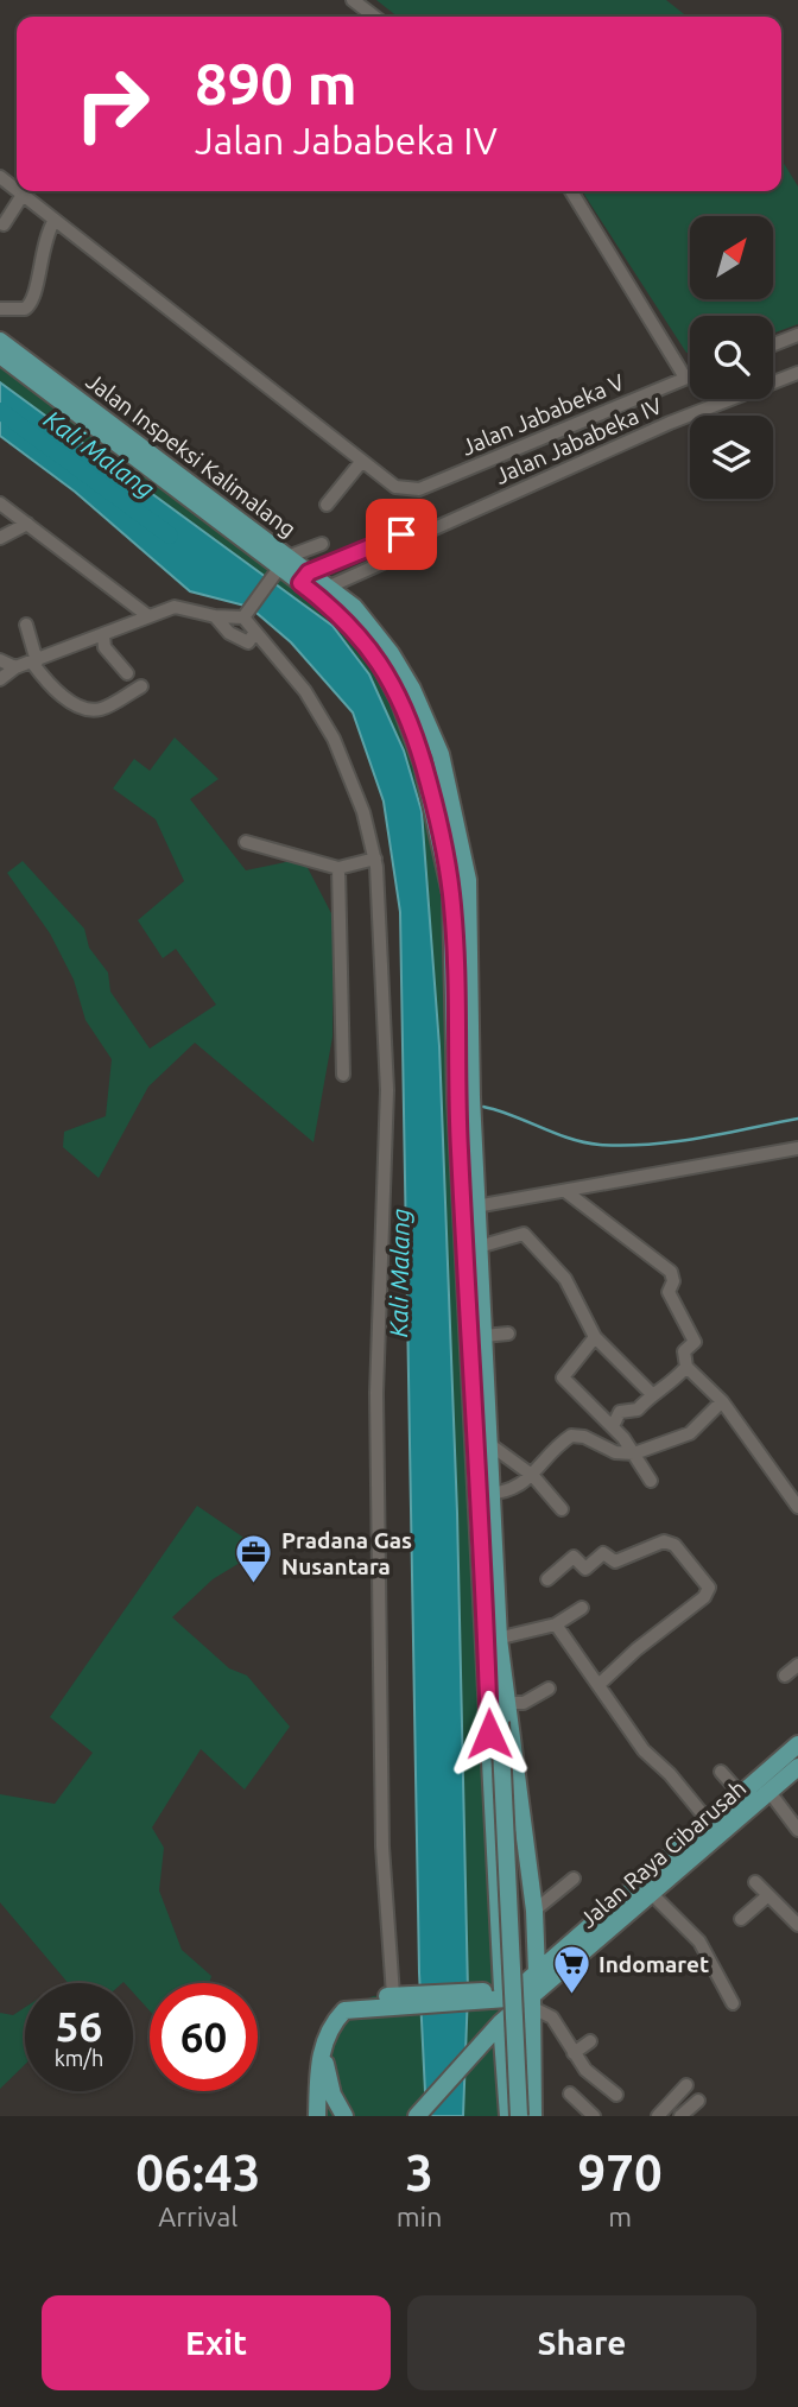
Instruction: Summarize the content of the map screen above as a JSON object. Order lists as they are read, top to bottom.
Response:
{
  "streets": {
    "main road": ["Jalan Inspeksi Kalimalang", "Jalan Raya Cibarusah"],
    "street": ["Jalan Jababeka V", "Jalan Jababeka IV"]
  },
  "crossings": [
    ["Jalan Jababeka IV", "Jalan Inspeksi Kalimalang"],
    ["Jalan Inspeksi Kalimalang", "Jalan Raya Cibarusah"]
  ],
  "water": ["Kali Malang"],
  "places": {
    "office": ["Pradana Gas Nusantara"],
    "supermarket": ["Indomaret"]
  },
  "north": "top right",
  "page": {
    "turn": ["890 m", "Jalan Jababeka IV"],
    "speed": "56 km/h",
    "limit": "60",
    "eta": [
      "06:43",
      "Arrival",
      "3",
      "min",
      "970",
      "m"
    ],
    "buttons": ["Exit", "Share"]
  }
}
